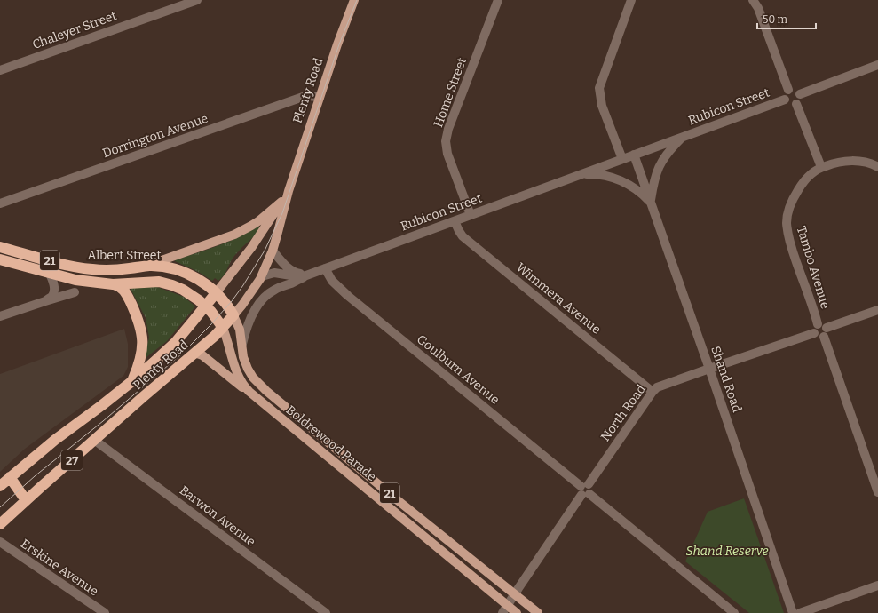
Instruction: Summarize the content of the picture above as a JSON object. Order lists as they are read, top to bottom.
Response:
{
  "streets": {
    "highway": [
      "Plenty Road",
      "Albert Street",
      "21",
      "27"
    ],
    "main road": ["Boldrewood Parade"],
    "street": [
      "Chaleyer Street",
      "Home Street",
      "Rubicon Street",
      "Dorrington Avenue",
      "Tambo Avenue",
      "Wimmera Avenue",
      "Goulburn Avenue",
      "Shand Road",
      "North Road",
      "Barwon Avenue",
      "Erskine Avenue"
    ]
  },
  "crossings": [
    ["Plenty Road", "Rubicon Street"],
    ["Plenty Road", "Dorrington Avenue"],
    ["Plenty Road", "Albert Street"],
    ["Plenty Road", "21"],
    ["Plenty Road", "Boldrewood Parade"],
    ["Plenty Road", "Barwon Avenue"],
    ["Home Street", "Rubicon Street"],
    ["Rubicon Street", "Wimmera Avenue"],
    ["Rubicon Street", "Goulburn Avenue"],
    ["Rubicon Street", "Shand Road"],
    ["Rubicon Street", "Boldrewood Parade"],
    ["Albert Street", "Boldrewood Parade"],
    ["21", "Boldrewood Parade"],
    ["Tambo Avenue", "North Road"],
    ["Wimmera Avenue", "North Road"],
    ["Goulburn Avenue", "North Road"],
    ["Shand Road", "North Road"]
  ],
  "parks": ["Shand Reserve"],
  "scale_bar": "50 m"
}
